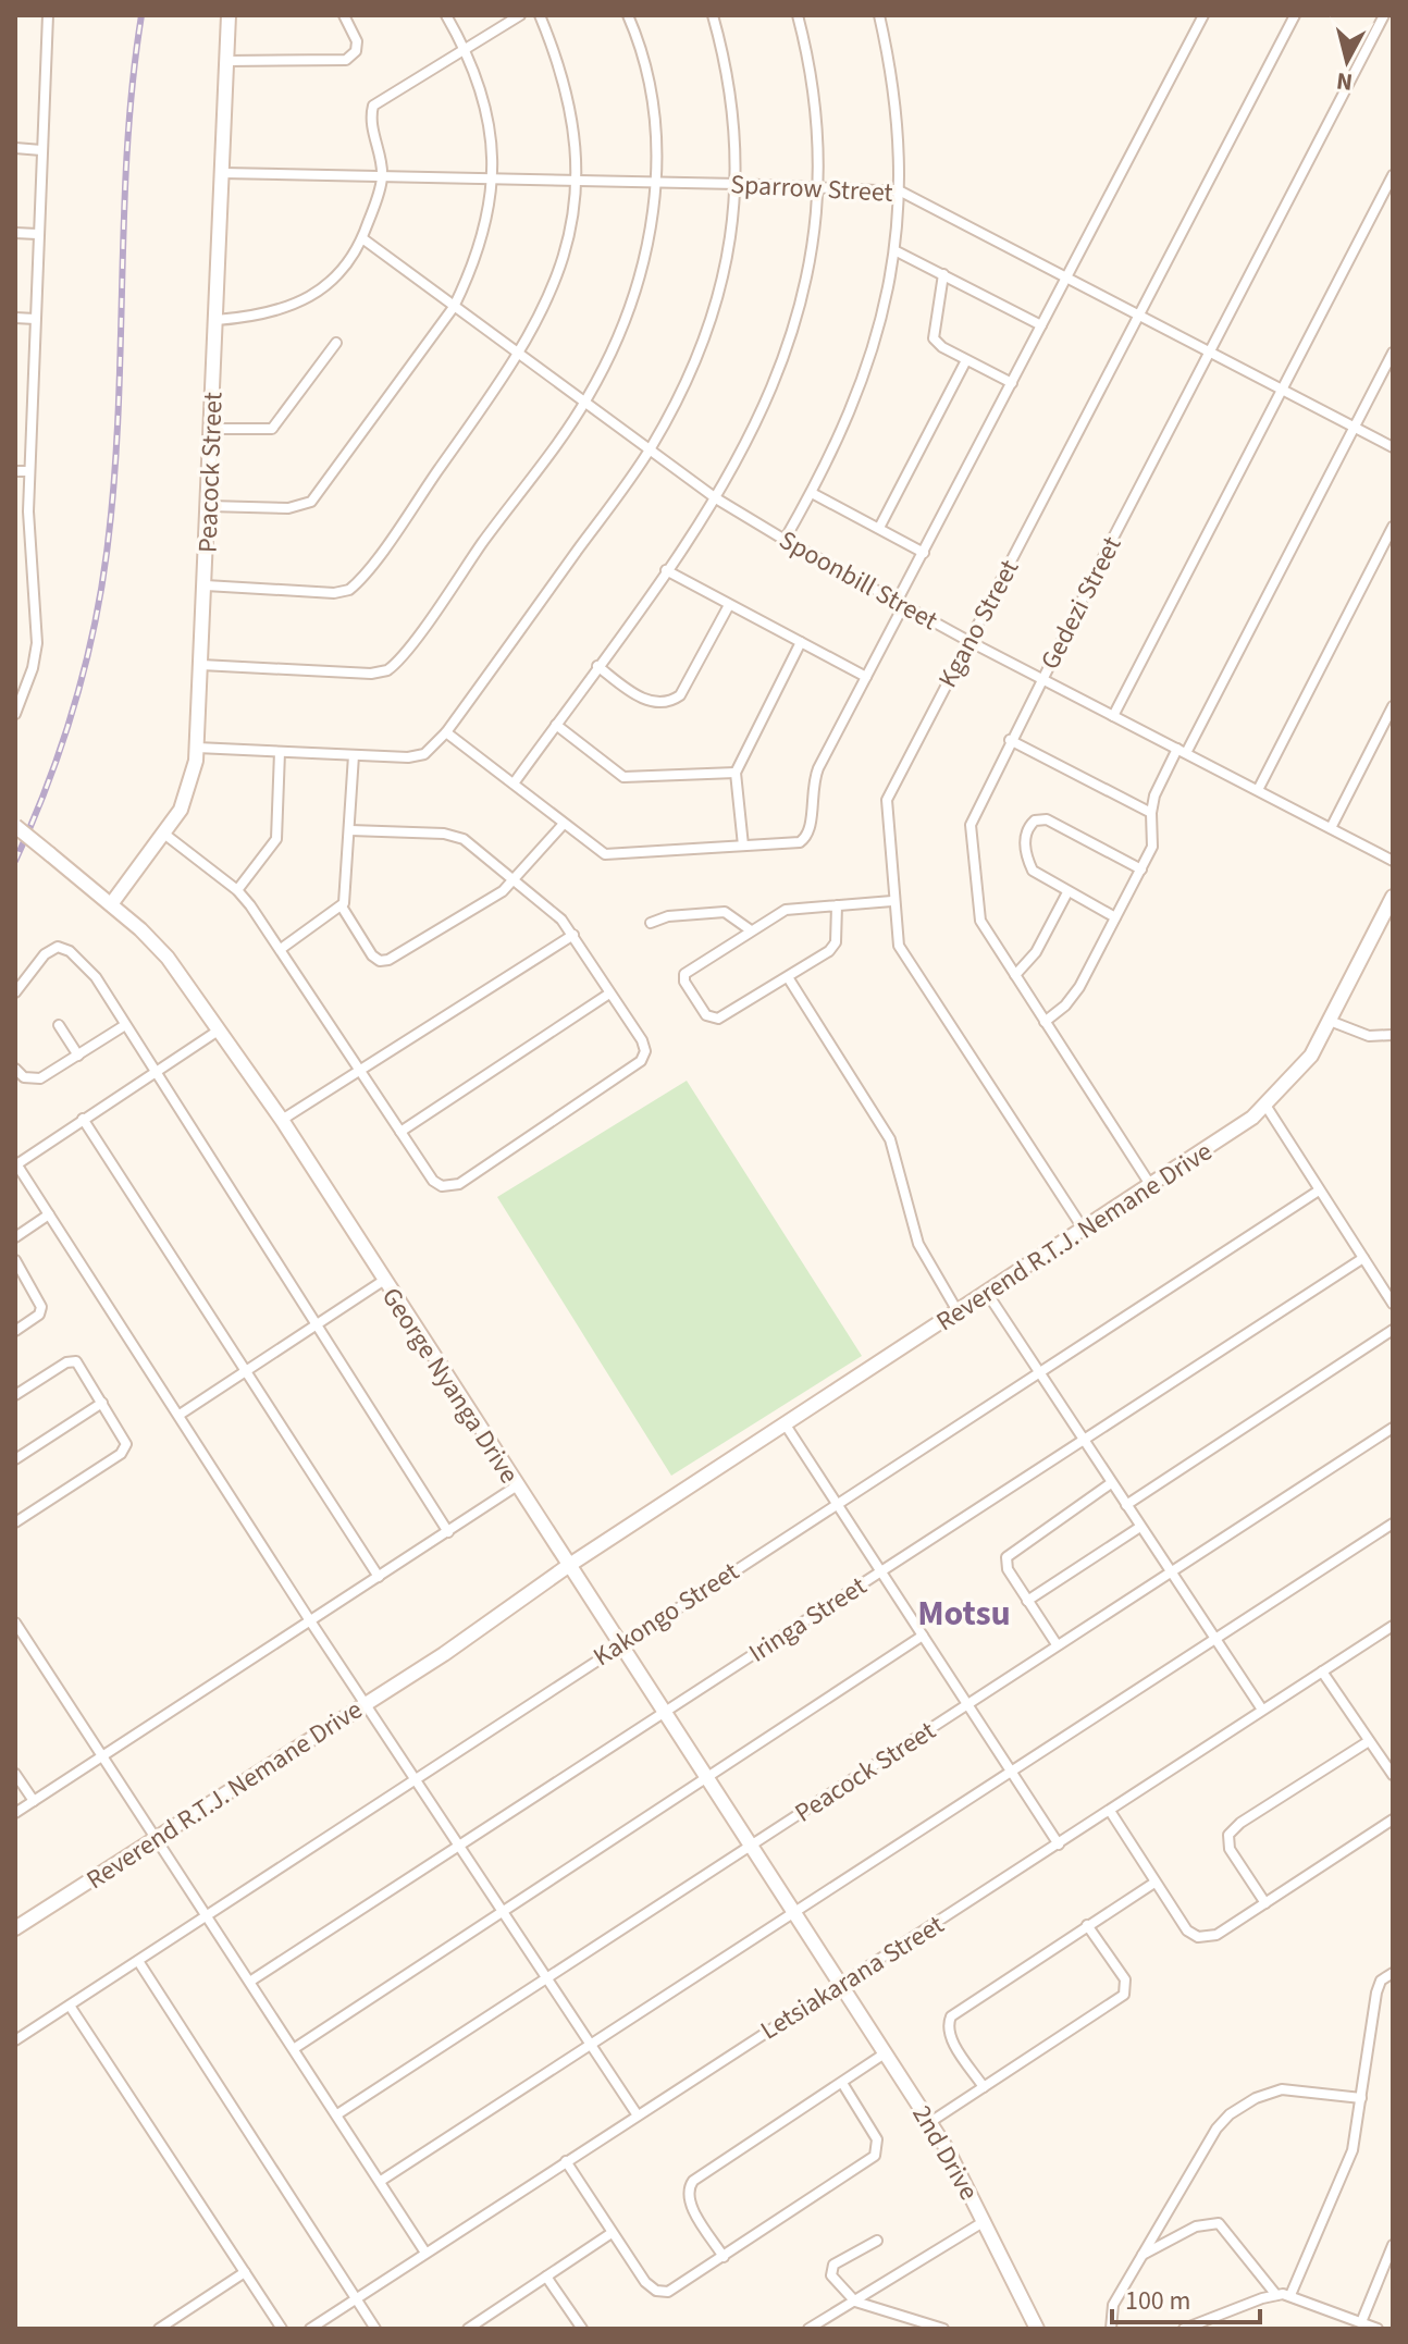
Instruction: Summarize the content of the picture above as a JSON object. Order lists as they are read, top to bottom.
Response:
{
  "streets": {
    "street": [
      "Sparrow Street",
      "Peacock Street",
      "Spoonbill Street",
      "Gedezi Street",
      "Kgano Street",
      "Reverend R.T.J. Nemane Drive",
      "George Nyanga Drive",
      "Kakongo Street",
      "Iringa Street",
      "Letsiakarana Street",
      "2nd Drive"
    ]
  },
  "crossings": [
    ["Sparrow Street", "Peacock Street"],
    ["Sparrow Street", "Gedezi Street"],
    ["Sparrow Street", "Kgano Street"],
    ["Peacock Street", "George Nyanga Drive"],
    ["Spoonbill Street", "Gedezi Street"],
    ["Spoonbill Street", "Kgano Street"],
    ["Gedezi Street", "Reverend R.T.J. Nemane Drive"],
    ["Kgano Street", "Reverend R.T.J. Nemane Drive"],
    ["Reverend R.T.J. Nemane Drive", "George Nyanga Drive"],
    ["George Nyanga Drive", "Kakongo Street"],
    ["George Nyanga Drive", "Iringa Street"],
    ["George Nyanga Drive", "Letsiakarana Street"],
    ["George Nyanga Drive", "2nd Drive"],
    ["Letsiakarana Street", "2nd Drive"]
  ],
  "districts": ["Motsu"],
  "scale_bar": "100 m",
  "north": "bottom"
}
